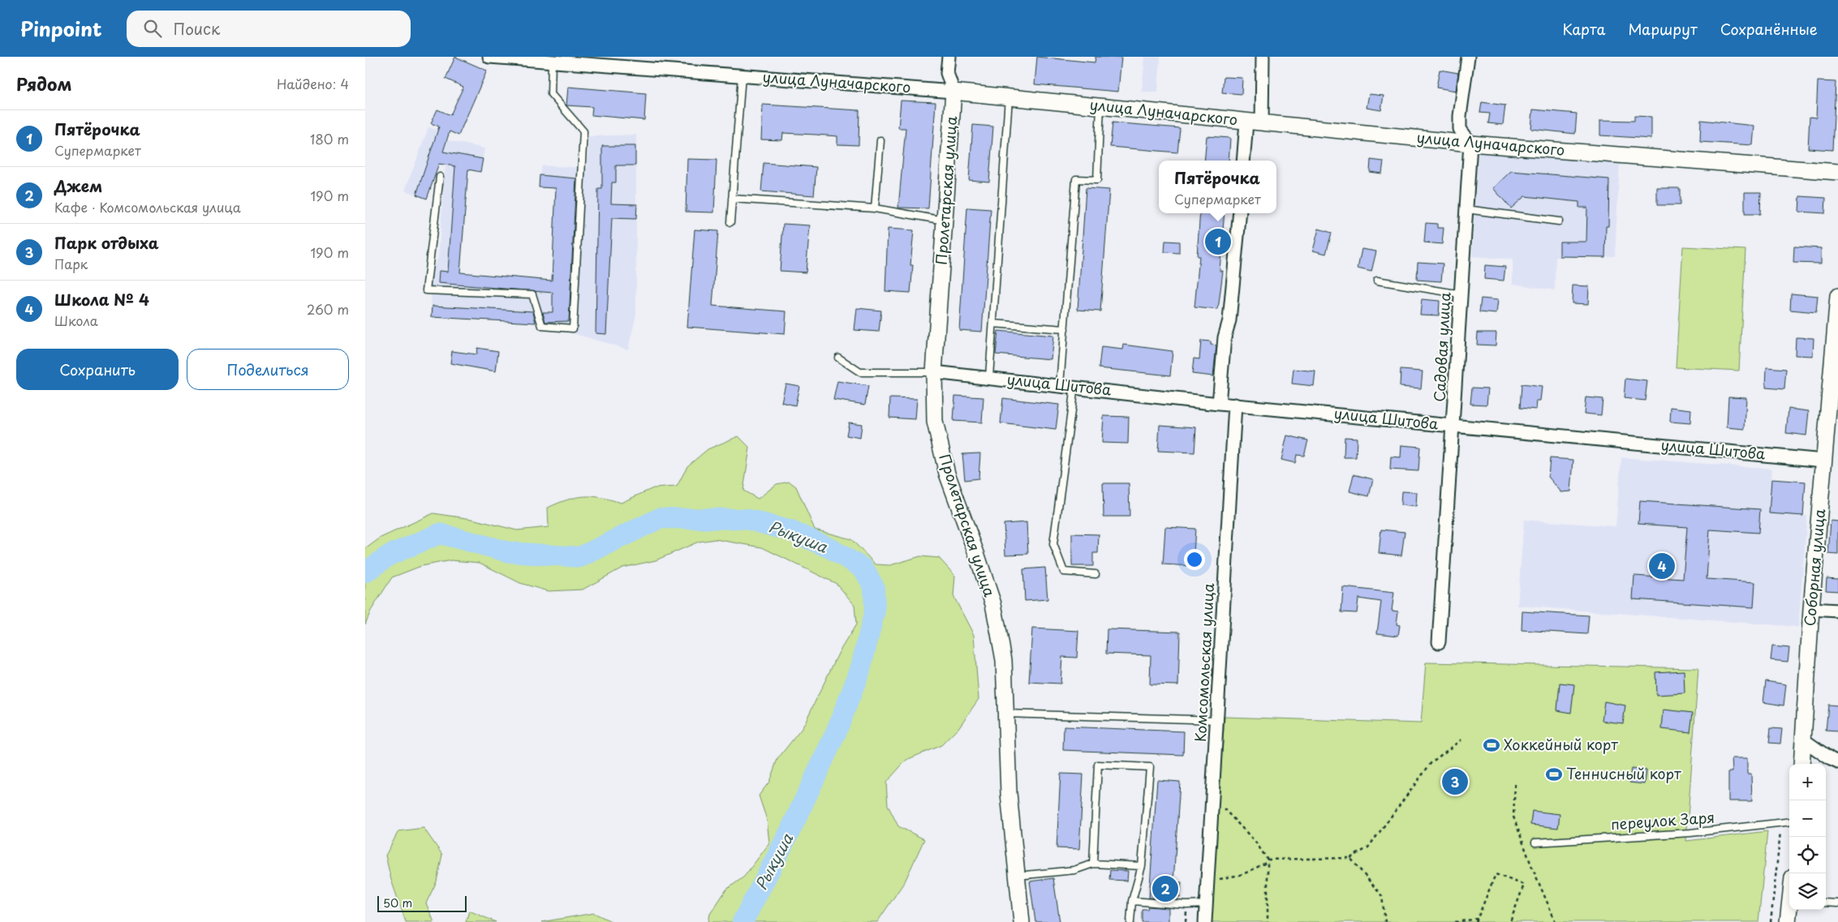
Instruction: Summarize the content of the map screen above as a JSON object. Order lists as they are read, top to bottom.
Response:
{
  "streets": {
    "street": [
      "улица Луначарского",
      "Пролетарская улица",
      "Садовая улица",
      "улица Шитова",
      "Соборная улица",
      "Комсомольская улица"
    ],
    "lane": ["переулок Заря"]
  },
  "crossings": [
    ["улица Луначарского", "Пролетарская улица"],
    ["улица Луначарского", "Садовая улица"],
    ["Пролетарская улица", "улица Шитова"],
    ["Садовая улица", "улица Шитова"],
    ["улица Шитова", "Соборная улица"],
    ["улица Шитова", "Комсомольская улица"]
  ],
  "water": ["Рыкуша"],
  "places": {
    "sports": ["Хоккейный корт", "Теннисный корт"]
  },
  "scale_bar": "50 m",
  "page": {
    "header": "Pinpoint",
    "search": "Поиск",
    "nav": ["Карта", "Маршрут", "Сохранённые"],
    "heading": ["Рядом", "Найдено: 4"],
    "list": [
      {
        "mark": "1",
        "name": "Пятёрочка",
        "note": "Супермаркет",
        "value": "180 m"
      },
      {
        "mark": "2",
        "name": "Джем",
        "note": "Кафе · Комсомольская улица",
        "value": "190 m"
      },
      {
        "mark": "3",
        "name": "Парк отдыха",
        "note": "Парк",
        "value": "190 m"
      },
      {
        "mark": "4",
        "name": "Школа № 4",
        "note": "Школа",
        "value": "260 m"
      }
    ],
    "popup": ["Пятёрочка", "Супермаркет"],
    "pins": [
      "1",
      "4",
      "3",
      "2"
    ],
    "buttons": ["Сохранить", "Поделиться"],
    "map_buttons": ["+", "−"],
    "scale": "50 m"
  }
}
